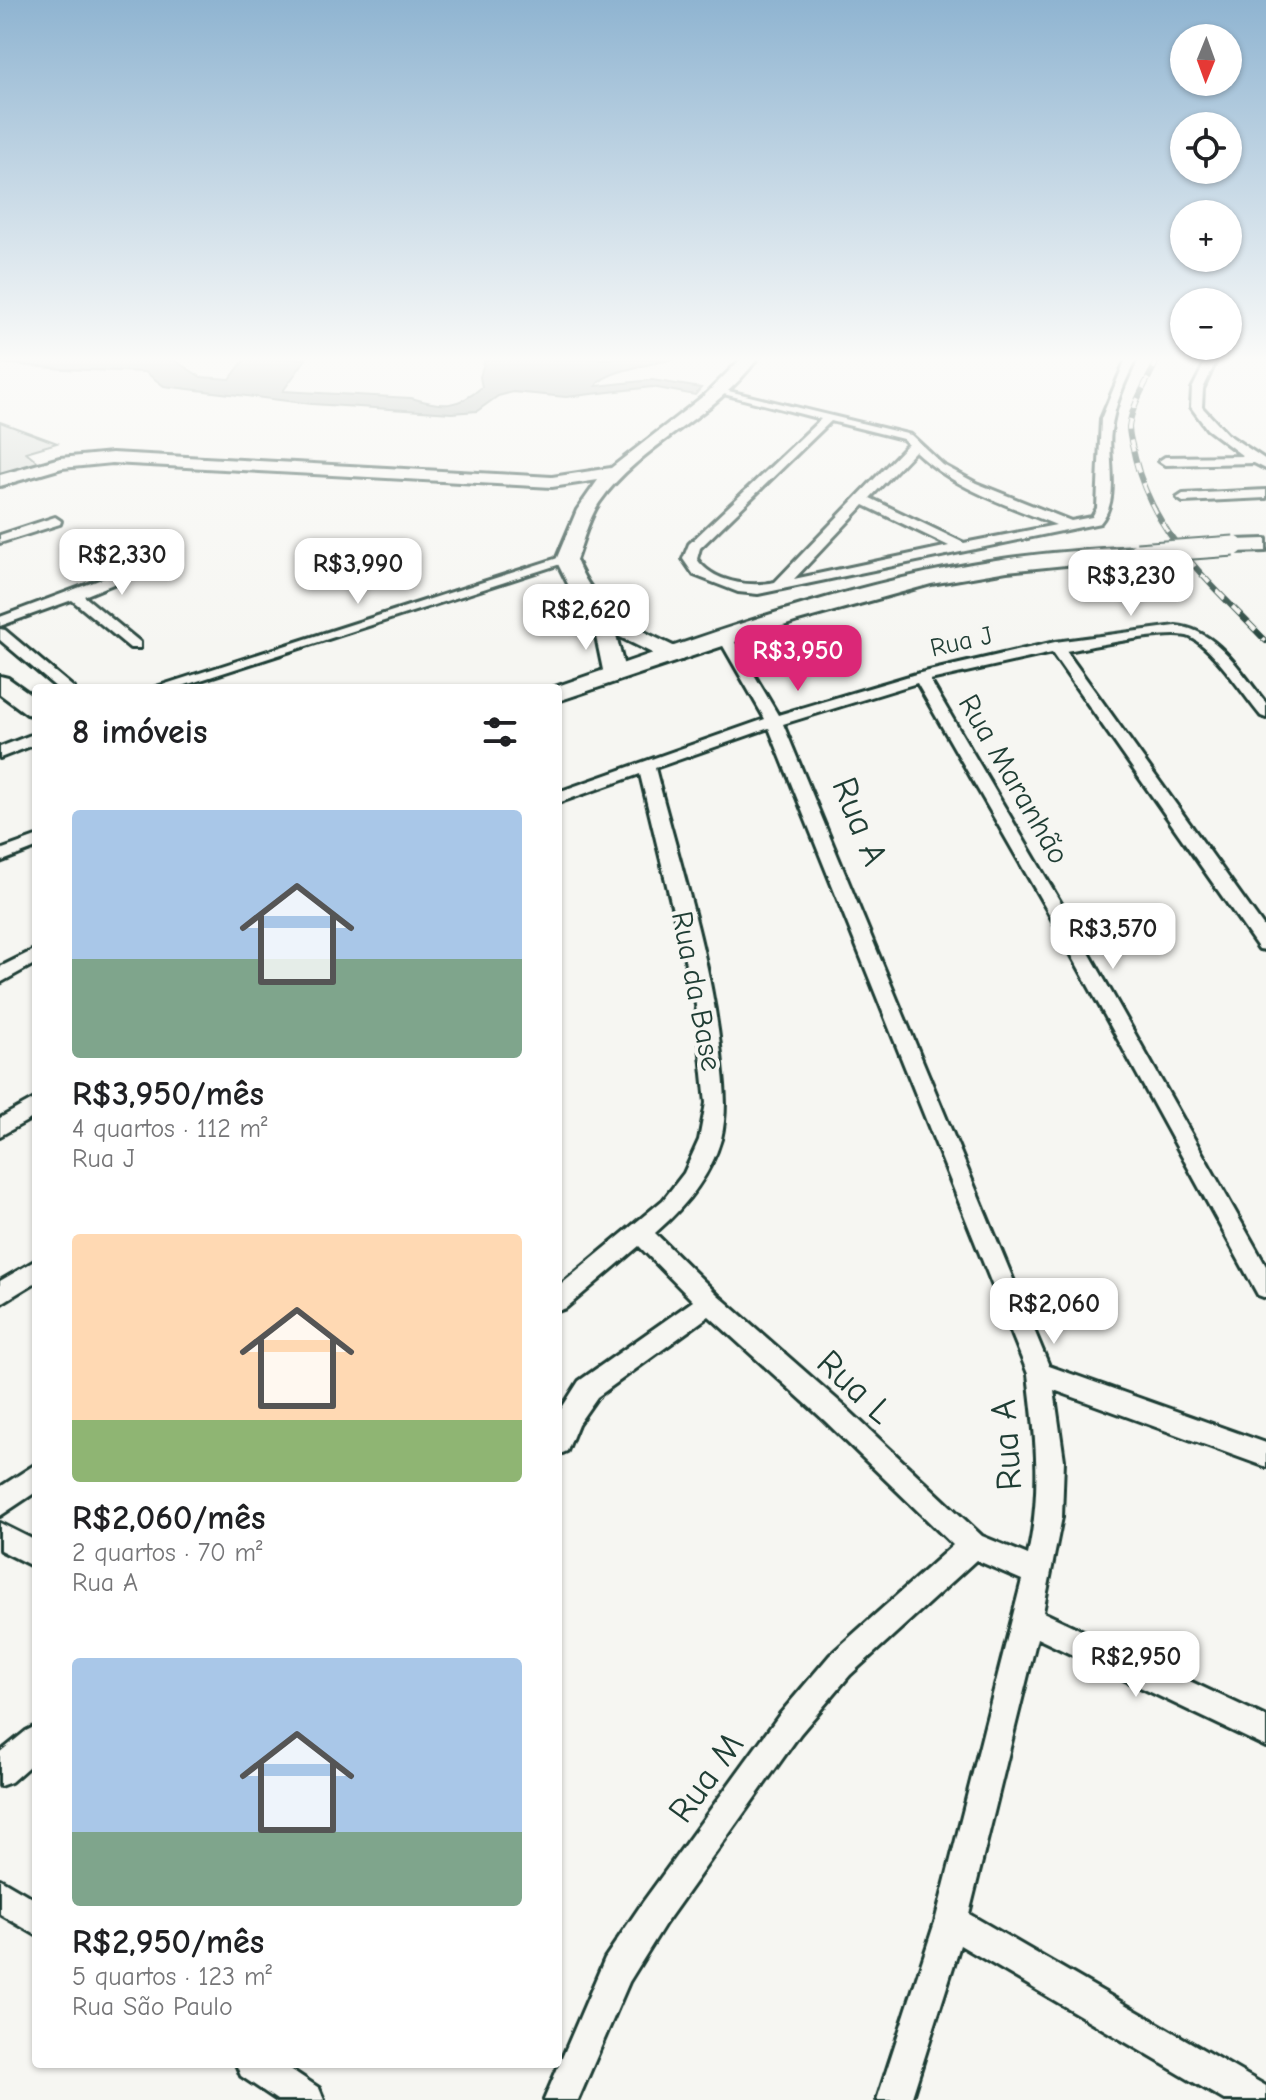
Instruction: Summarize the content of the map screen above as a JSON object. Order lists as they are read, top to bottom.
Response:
{
  "streets": {
    "street": [
      "Rua J",
      "Rua Maranhão",
      "Rua A",
      "Rua da Base",
      "Rua L",
      "Rua M"
    ]
  },
  "crossings": [
    ["Rua J", "Rua Maranhão"],
    ["Rua J", "Rua A"],
    ["Rua J", "Rua da Base"],
    ["Rua A", "Rua L"],
    ["Rua da Base", "Rua L"],
    ["Rua L", "Rua M"]
  ],
  "north": "bottom",
  "page": {
    "map_buttons": ["+", "−"],
    "price": [
      "R$2,330",
      "R$3,990",
      "R$3,230",
      "R$2,620",
      "R$3,950",
      "R$3,570",
      "R$2,060",
      "R$2,950"
    ],
    "heading": "8 imóveis",
    "list": [
      {
        "name": "R$3,950/mês",
        "note": "4 quartos · 112 m² · Rua J"
      },
      {
        "name": "R$2,060/mês",
        "note": "2 quartos · 70 m² · Rua A"
      },
      {
        "name": "R$2,950/mês",
        "note": "5 quartos · 123 m² · Rua São Paulo"
      }
    ]
  }
}
